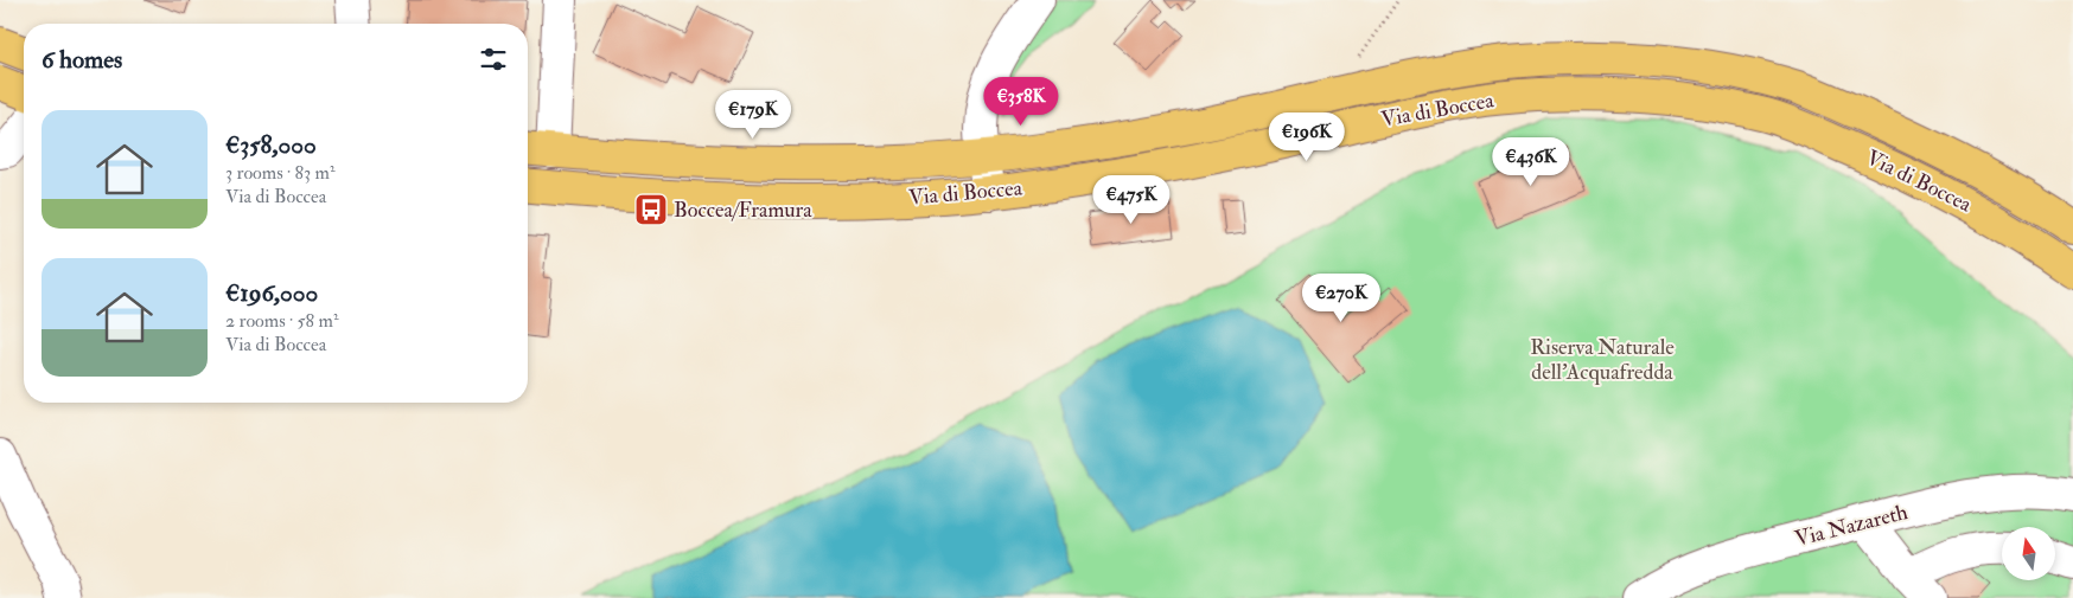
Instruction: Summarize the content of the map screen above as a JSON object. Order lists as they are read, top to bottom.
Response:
{
  "streets": {
    "main road": ["Via di Boccea"],
    "street": ["Via Nazareth"]
  },
  "parks": ["Riserva Naturale dell'Acquafredda"],
  "places": {
    "bus stop": ["Boccea/Framura"]
  },
  "north": "top",
  "page": {
    "heading": "6 homes",
    "price": [
      "€358K",
      "€179K",
      "€196K",
      "€436K",
      "€475K",
      "€270K"
    ],
    "list": [
      {
        "name": "€358,000",
        "note": "3 rooms · 83 m² · Via di Boccea"
      },
      {
        "name": "€196,000",
        "note": "2 rooms · 58 m² · Via di Boccea"
      }
    ]
  }
}
